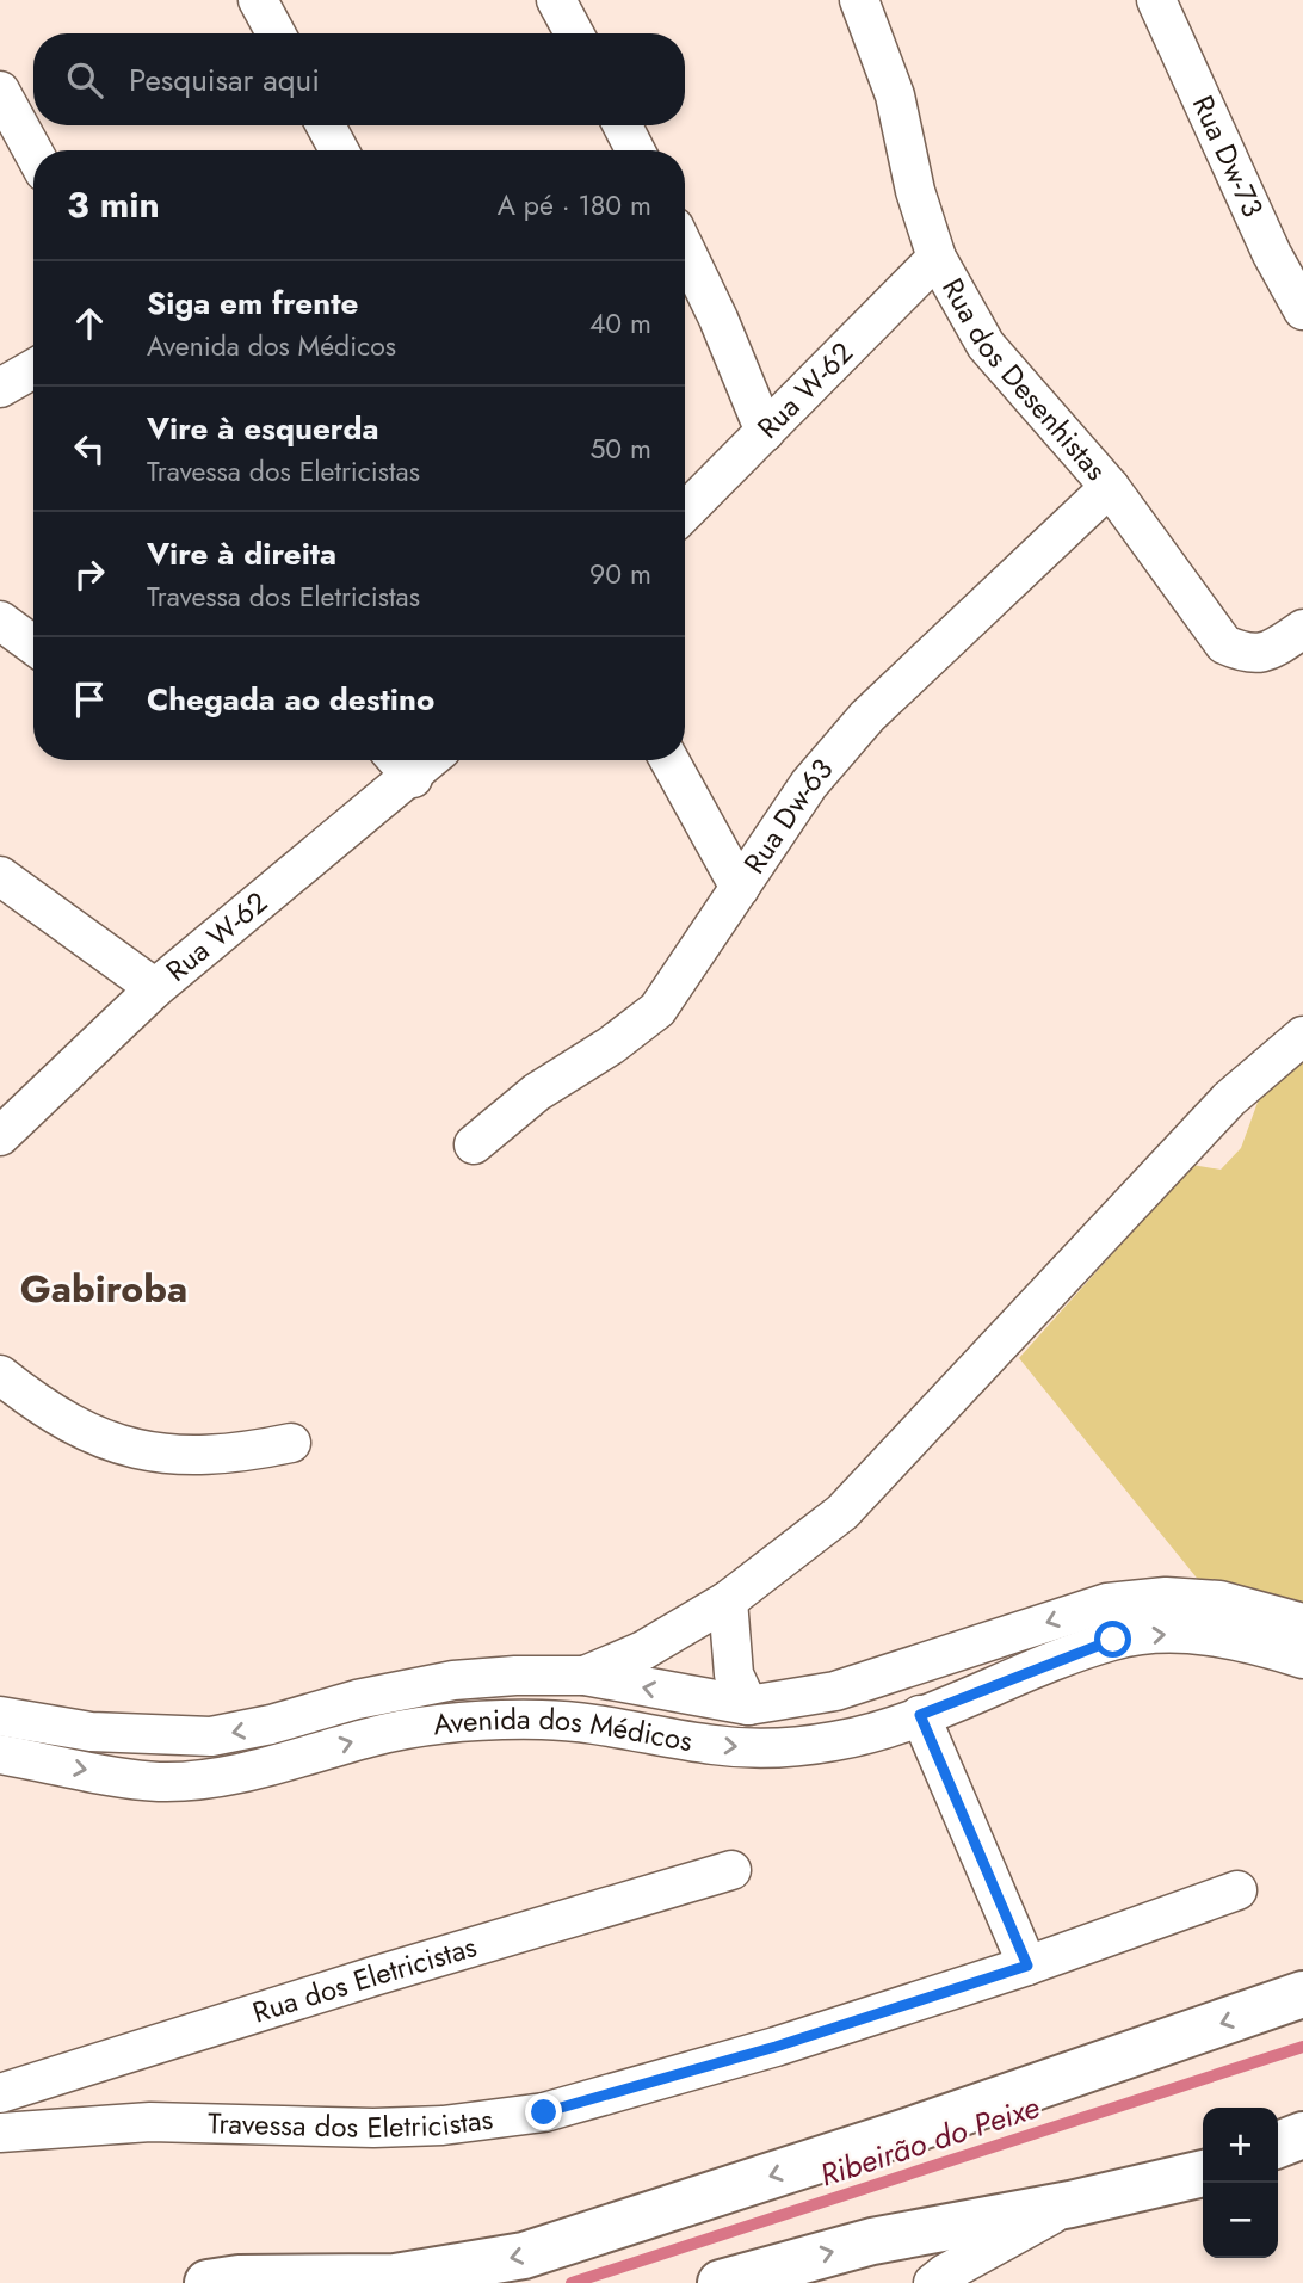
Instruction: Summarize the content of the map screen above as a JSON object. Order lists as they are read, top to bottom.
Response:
{
  "streets": {
    "street": [
      "Rua Dw-73",
      "Rua dos Desenhistas",
      "Rua W-62",
      "Rua Dw-63",
      "Avenida dos Médicos",
      "Rua dos Eletricistas",
      "Travessa dos Eletricistas"
    ]
  },
  "crossings": [
    ["Rua dos Desenhistas", "Rua W-62"],
    ["Rua dos Desenhistas", "Rua Dw-63"]
  ],
  "districts": ["Gabiroba"],
  "water": ["Ribeirão do Peixe"],
  "page": {
    "search": "Pesquisar aqui",
    "heading": ["3 min", "A pé · 180 m"],
    "list": [
      ["Siga em frente", "Avenida dos Médicos", "40 m"],
      ["Vire à esquerda", "Travessa dos Eletricistas", "50 m"],
      ["Vire à direita", "Travessa dos Eletricistas", "90 m"],
      "Chegada ao destino"
    ],
    "map_buttons": ["+", "−"]
  }
}
